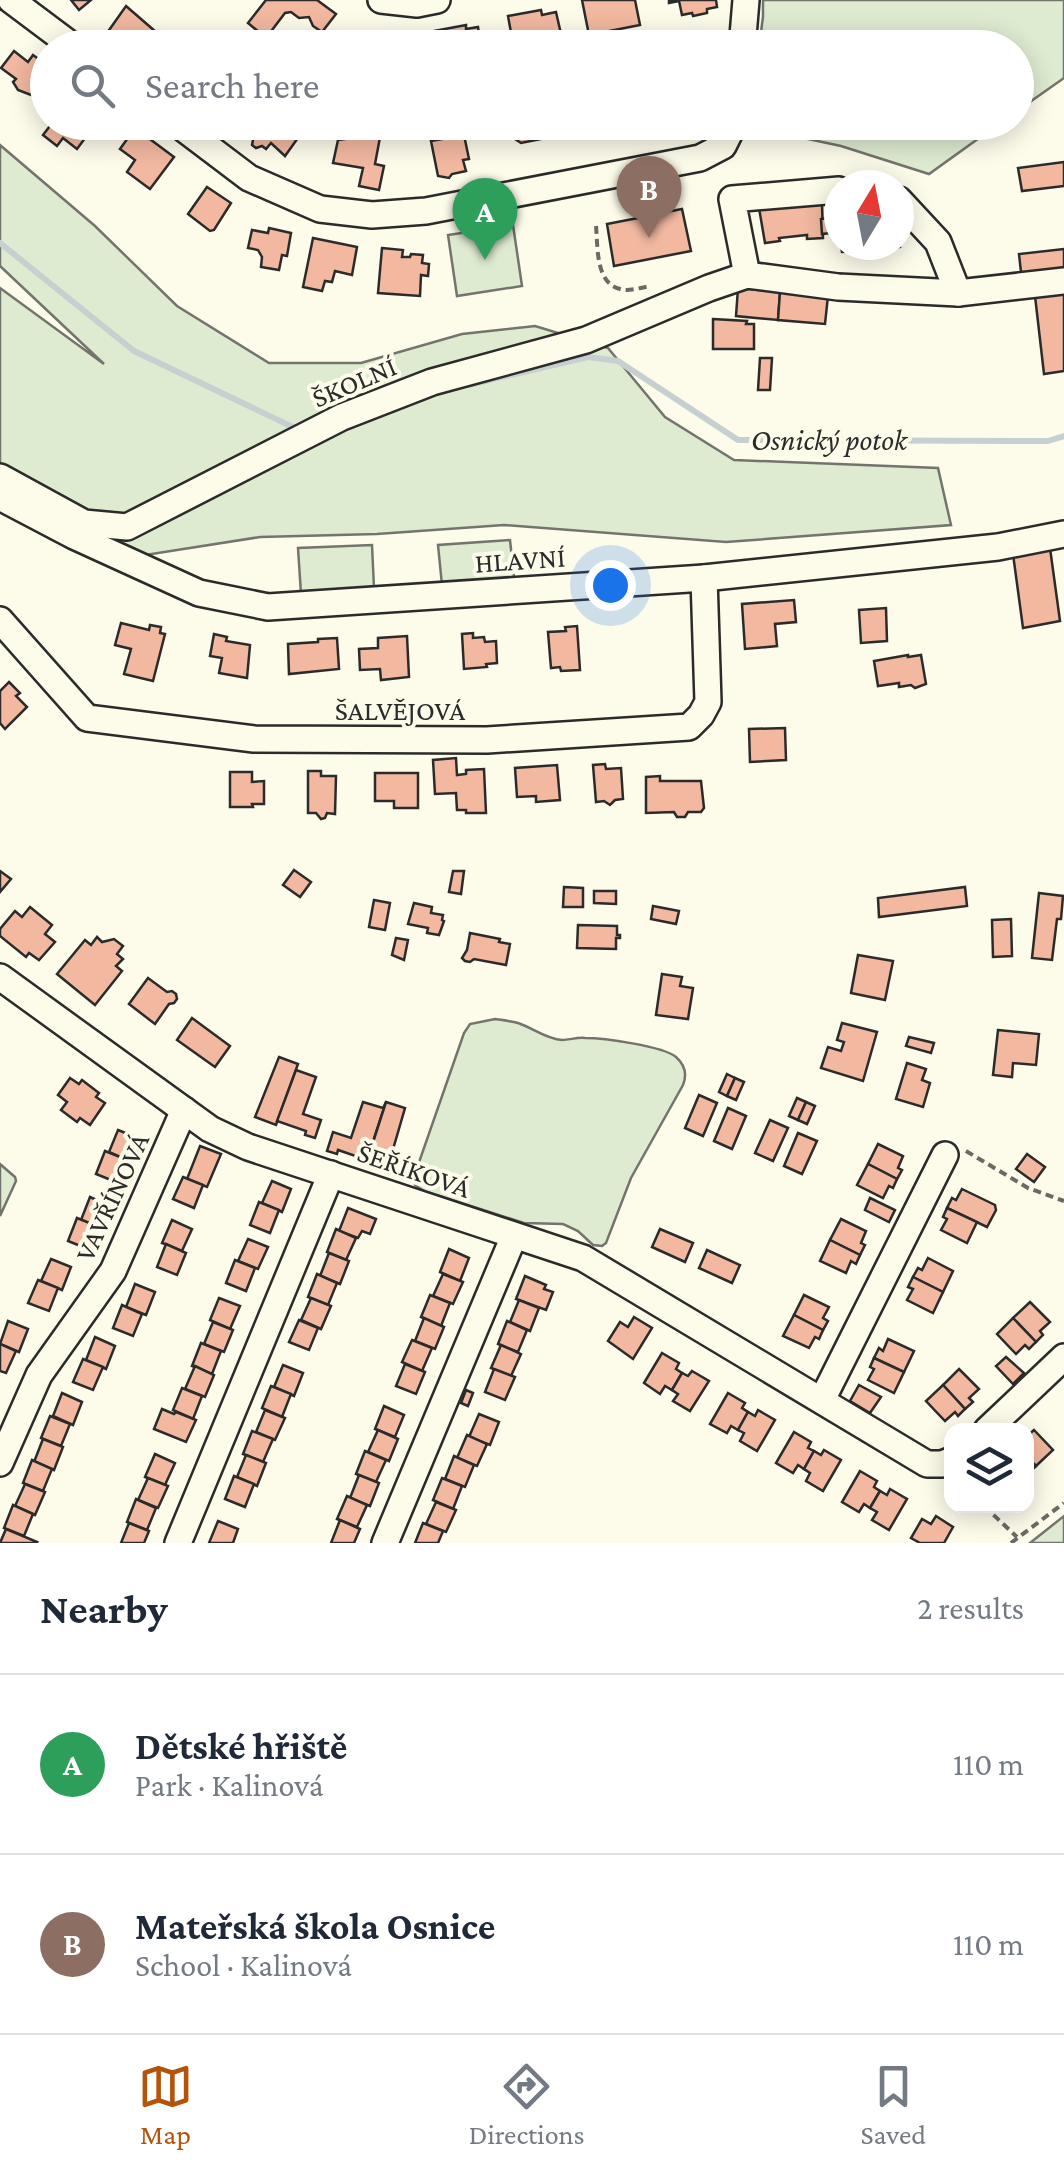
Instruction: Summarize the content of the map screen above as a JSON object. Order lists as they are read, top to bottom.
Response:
{
  "streets": {
    "street": [
      "ŠKOLNÍ",
      "HLAVNÍ",
      "ŠALVĚJOVÁ",
      "ŠEŘÍKOVÁ",
      "VAVŘÍNOVÁ"
    ]
  },
  "crossings": [
    ["HLAVNÍ", "ŠALVĚJOVÁ"],
    ["ŠEŘÍKOVÁ", "VAVŘÍNOVÁ"]
  ],
  "water": ["Osnický potok"],
  "north": "top",
  "page": {
    "search": "Search here",
    "pins": ["B", "A"],
    "heading": ["Nearby", "2 results"],
    "list": [
      {
        "mark": "A",
        "name": "Dětské hřiště",
        "note": "Park · Kalinová",
        "value": "110 m"
      },
      {
        "mark": "B",
        "name": "Mateřská škola Osnice",
        "note": "School · Kalinová",
        "value": "110 m"
      }
    ],
    "nav": ["Map", "Directions", "Saved"]
  }
}
